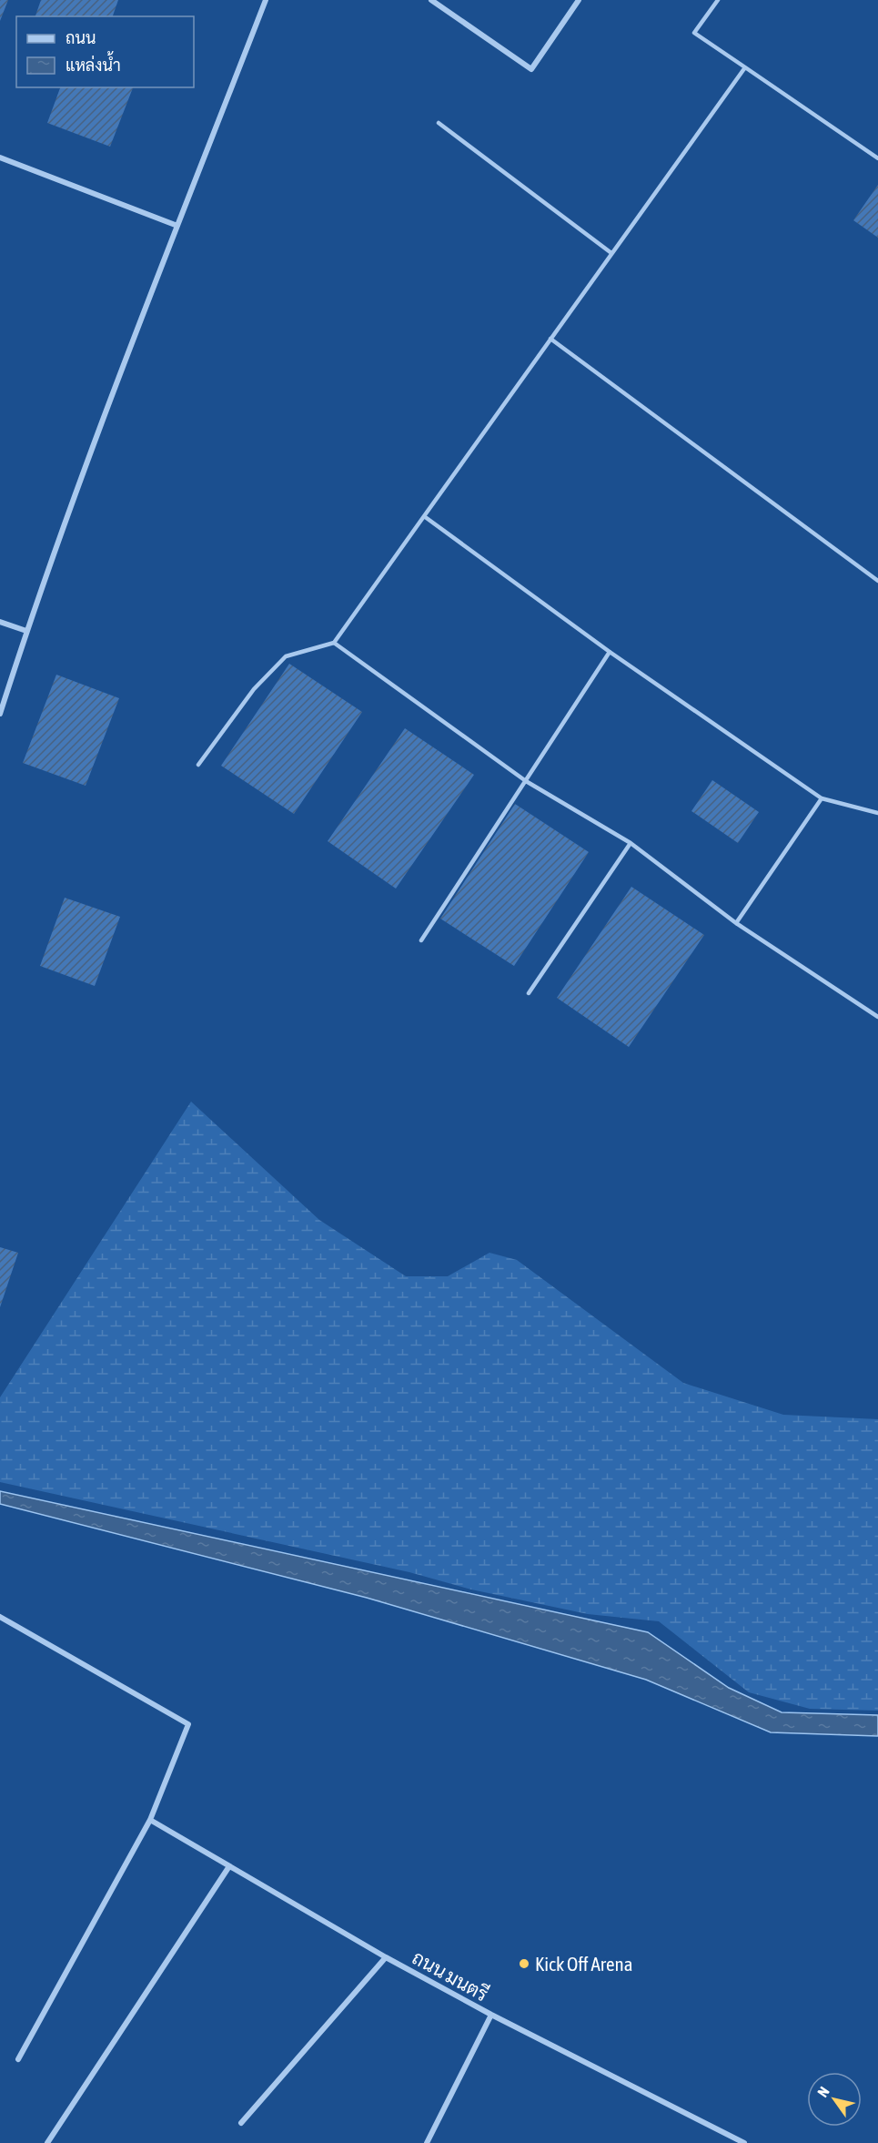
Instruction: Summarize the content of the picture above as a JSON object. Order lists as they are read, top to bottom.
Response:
{
  "streets": {
    "street": ["ถนน มนตรี"]
  },
  "places": ["Kick Off Arena"],
  "legend": ["ถนน", "แหล่งน้ำ"],
  "north": "top left"
}
